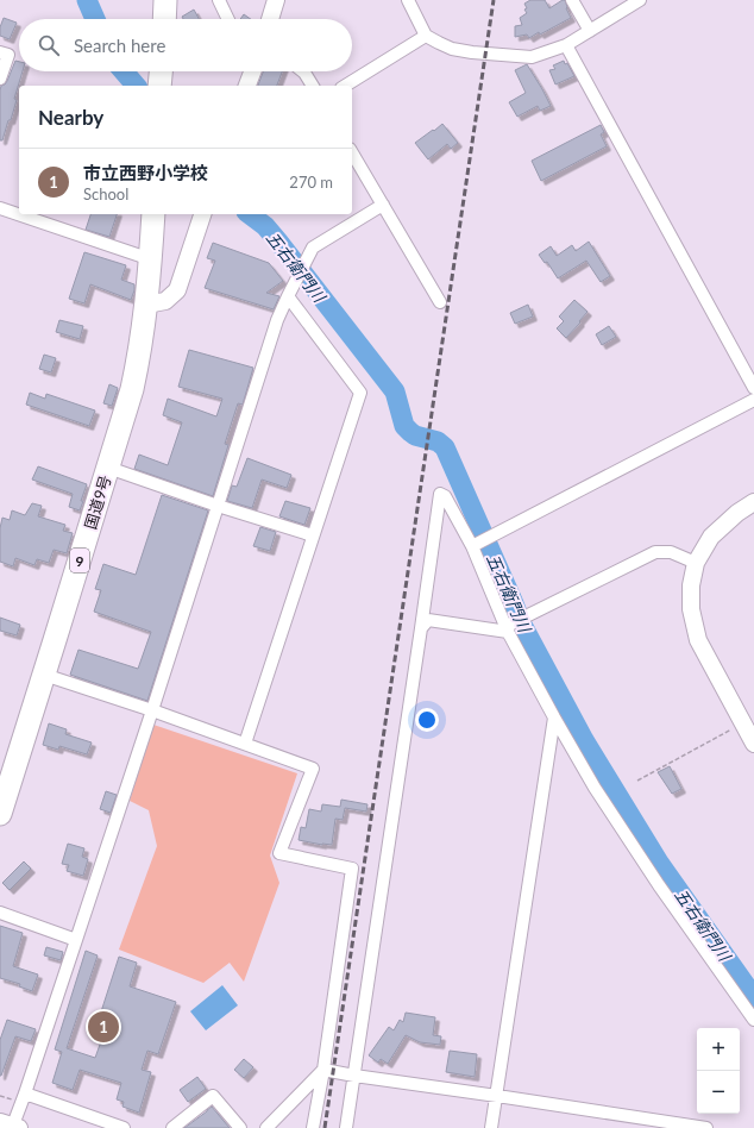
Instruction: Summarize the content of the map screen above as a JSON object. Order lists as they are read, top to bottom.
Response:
{
  "streets": {
    "highway": ["国道9号", "9"]
  },
  "water": ["五右衛門川"],
  "page": {
    "search": "Search here",
    "heading": "Nearby",
    "list": [
      {
        "mark": "1",
        "name": "市立西野小学校",
        "note": "School",
        "value": "270 m"
      }
    ],
    "pins": "1",
    "map_buttons": ["+", "−"]
  }
}
